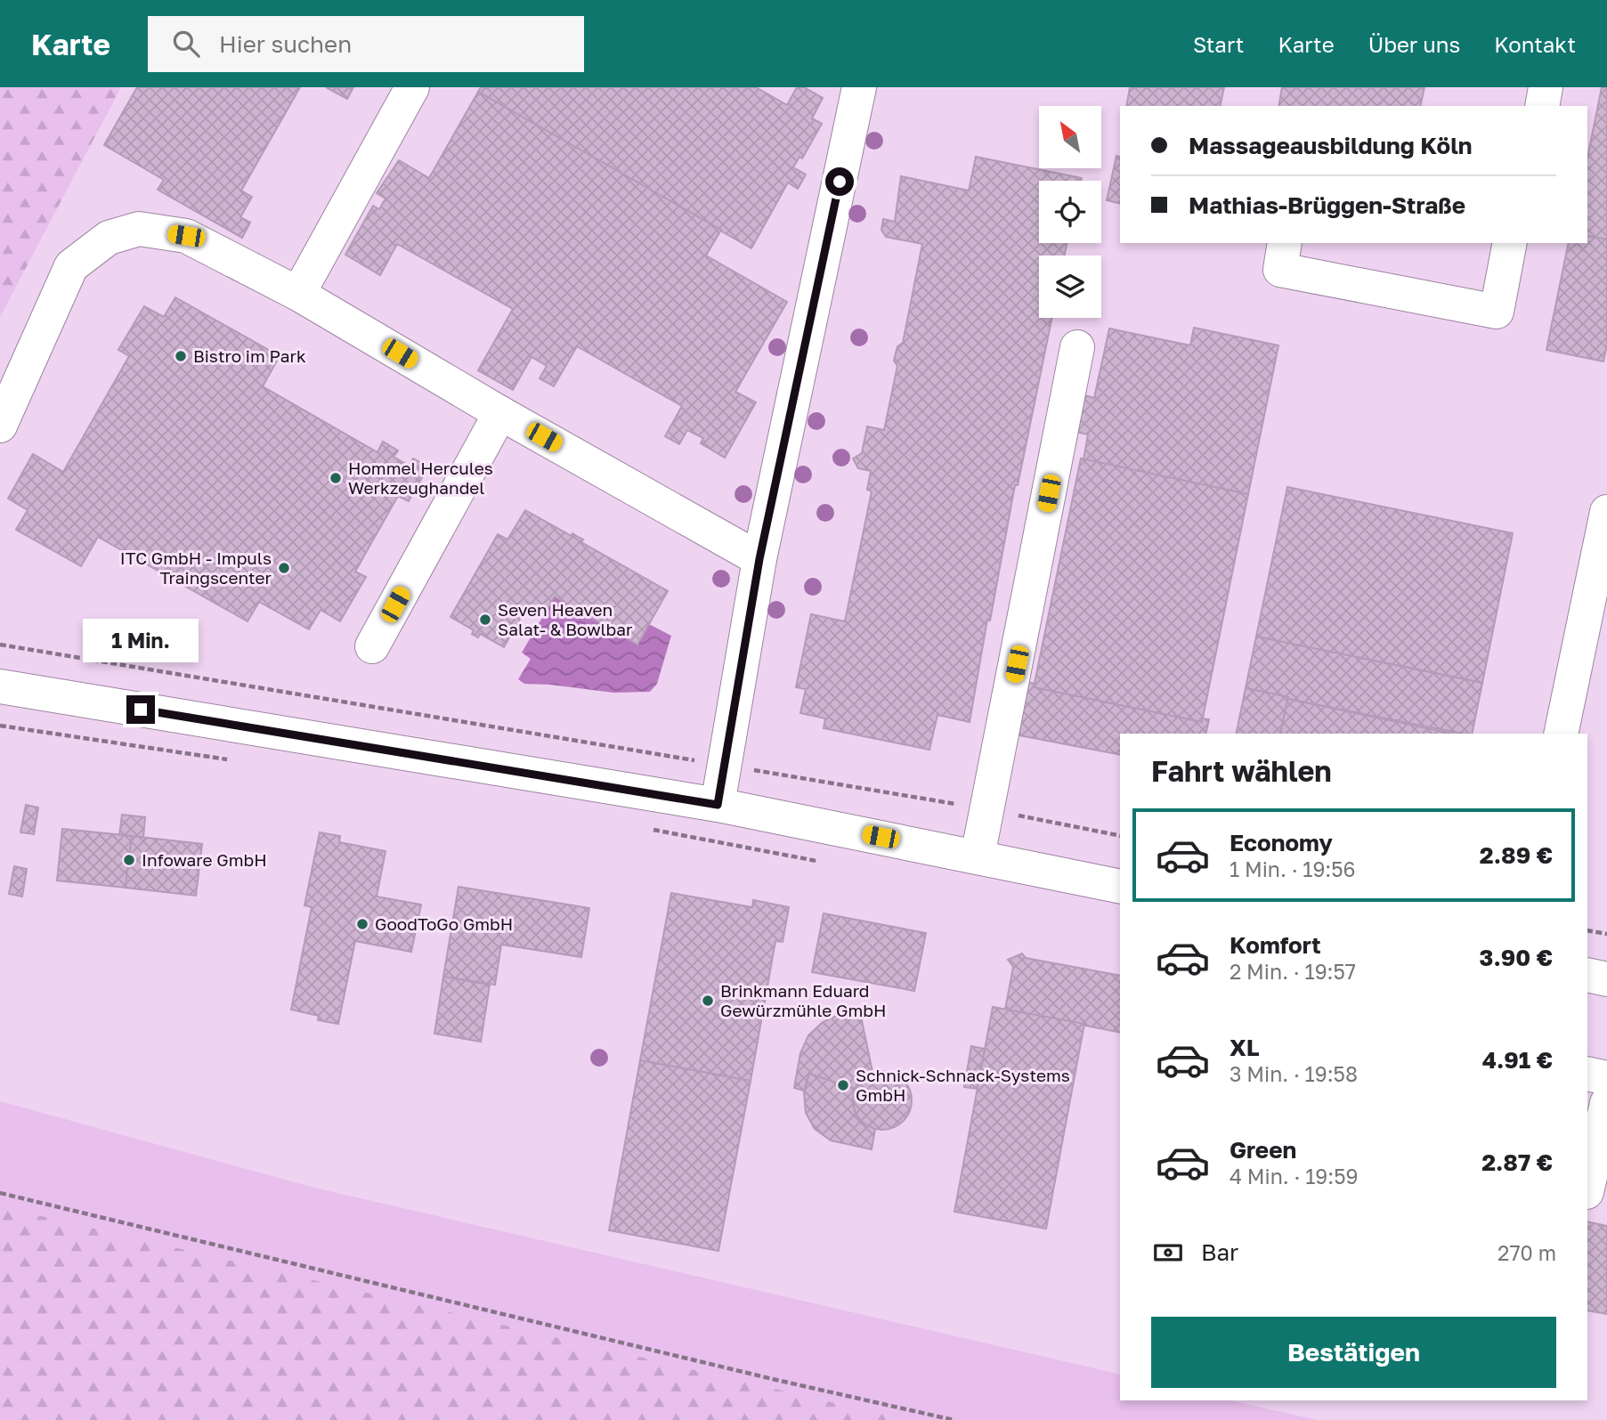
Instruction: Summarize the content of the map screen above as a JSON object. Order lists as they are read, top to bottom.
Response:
{
  "places": [
    "Bistro im Park",
    "Hommel Hercules Werkzeughandel",
    "ITC GmbH - Impuls Traingscenter",
    "Seven Heaven Salat- & Bowlbar",
    "Infoware GmbH",
    "GoodToGo GmbH",
    "Brinkmann Eduard Gewürzmühle GmbH",
    "Schnick-Schnack-Systems GmbH"
  ],
  "north": "top left",
  "page": {
    "header": "Karte",
    "search": "Hier suchen",
    "nav": [
      "Start",
      "Karte",
      "Über uns",
      "Kontakt"
    ],
    "banner": ["Massageausbildung Köln", "Mathias-Brüggen-Straße"],
    "bubble": "1 Min.",
    "heading": "Fahrt wählen",
    "list": [
      {
        "name": "Economy",
        "note": "1 Min. · 19:56",
        "value": "2.89 €"
      },
      {
        "name": "Komfort",
        "note": "2 Min. · 19:57",
        "value": "3.90 €"
      },
      {
        "name": "XL",
        "note": "3 Min. · 19:58",
        "value": "4.91 €"
      },
      {
        "name": "Green",
        "note": "4 Min. · 19:59",
        "value": "2.87 €"
      }
    ],
    "pay": ["Bar", "270 m"],
    "buttons": "Bestätigen"
  }
}
